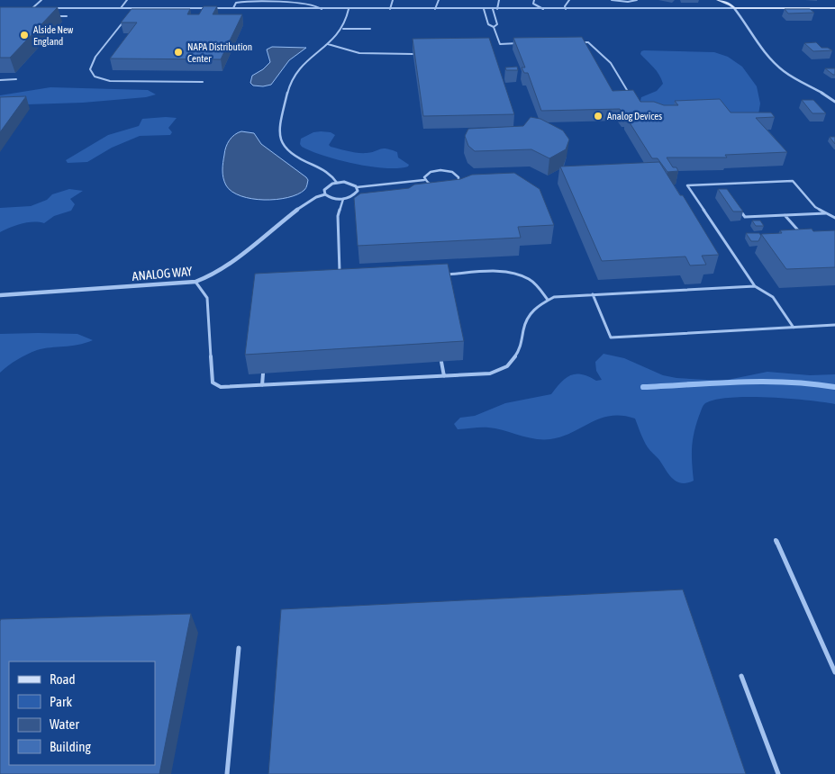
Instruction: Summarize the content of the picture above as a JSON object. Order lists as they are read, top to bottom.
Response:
{
  "streets": {
    "street": ["ANALOG WAY"]
  },
  "places": ["Alside New England", "NAPA Distribution Center", "Analog Devices"],
  "legend": [
    "Road",
    "Park",
    "Water",
    "Building"
  ]
}
